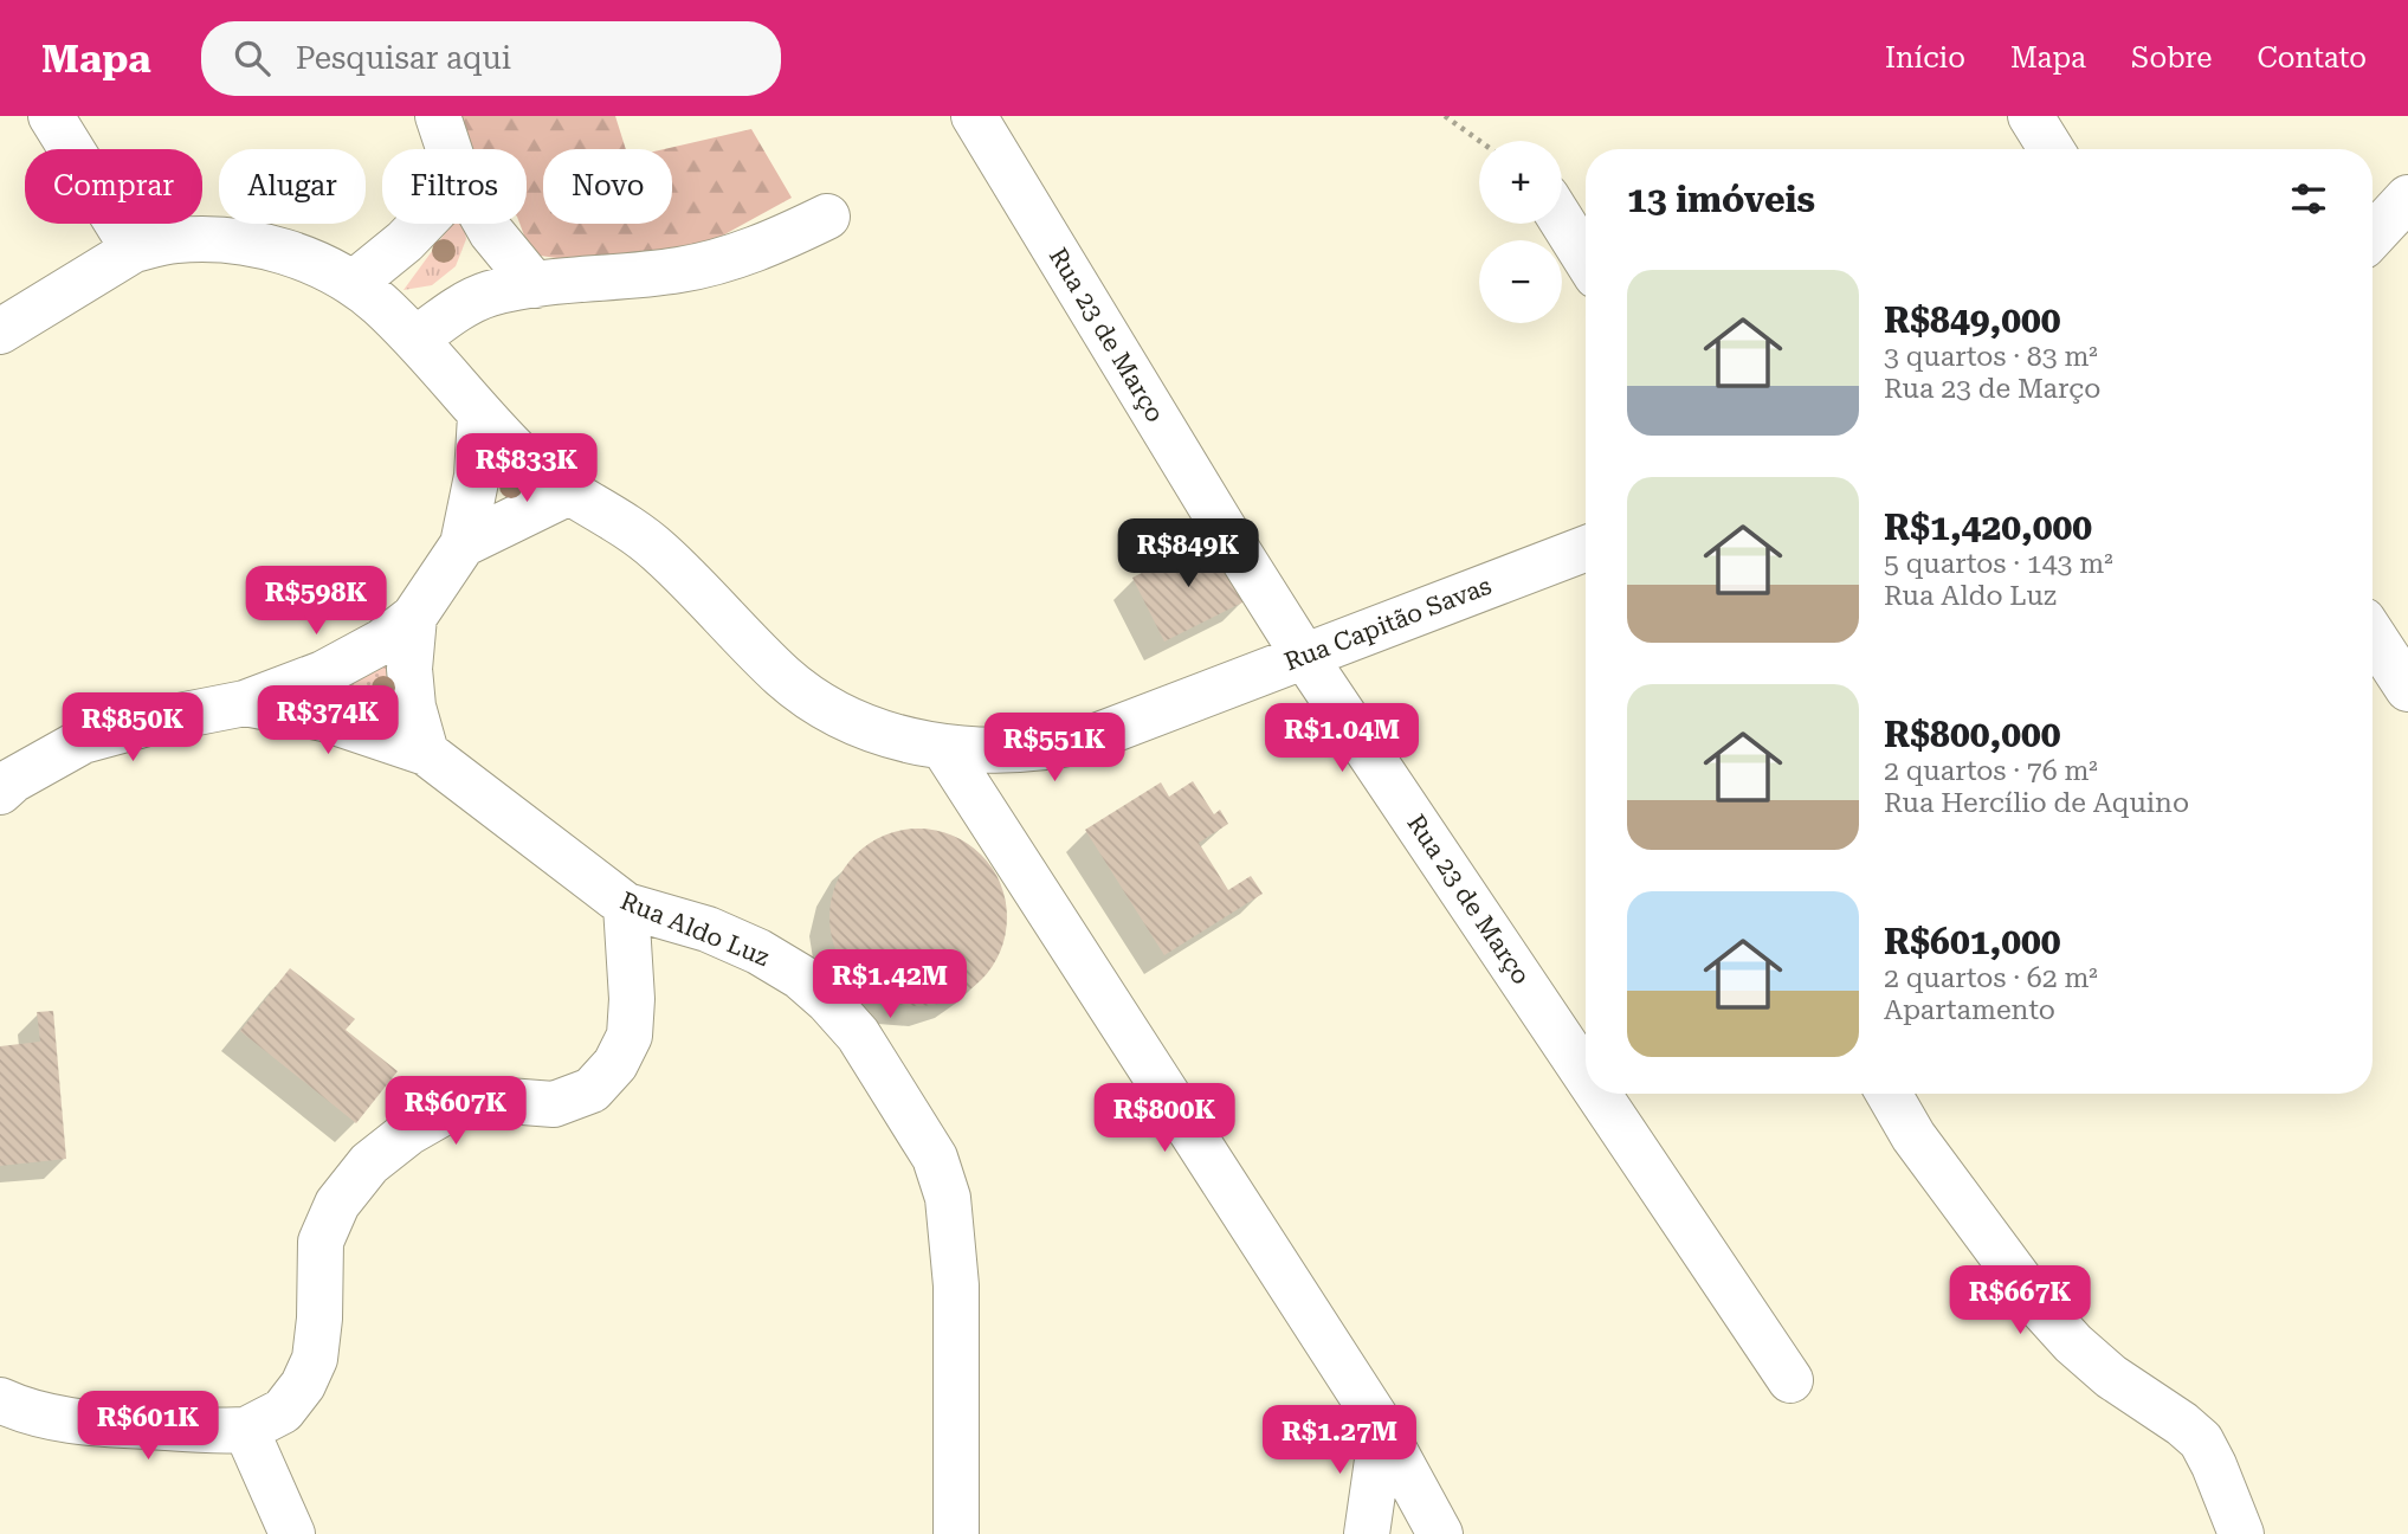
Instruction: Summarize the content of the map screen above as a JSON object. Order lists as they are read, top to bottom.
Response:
{
  "streets": {
    "street": ["Rua 23 de Março", "Rua Capitão Savas", "Rua Aldo Luz"]
  },
  "crossings": [
    ["Rua 23 de Março", "Rua Capitão Savas"]
  ],
  "page": {
    "header": "Mapa",
    "search": "Pesquisar aqui",
    "nav": [
      "Início",
      "Mapa",
      "Sobre",
      "Contato"
    ],
    "map_buttons": ["+", "−"],
    "chip": [
      "Comprar",
      "Alugar",
      "Filtros",
      "Novo"
    ],
    "heading": "13 imóveis",
    "list": [
      {
        "name": "R$849,000",
        "note": "3 quartos · 83 m² · Rua 23 de Março"
      },
      {
        "name": "R$1,420,000",
        "note": "5 quartos · 143 m² · Rua Aldo Luz"
      },
      {
        "name": "R$800,000",
        "note": "2 quartos · 76 m² · Rua Hercílio de Aquino"
      },
      {
        "name": "R$601,000",
        "note": "2 quartos · 62 m² · Apartamento"
      }
    ],
    "price": [
      "R$833K",
      "R$849K",
      "R$598K",
      "R$374K",
      "R$850K",
      "R$1.04M",
      "R$551K",
      "R$1.42M",
      "R$607K",
      "R$800K",
      "R$667K",
      "R$601K",
      "R$1.27M"
    ]
  }
}
